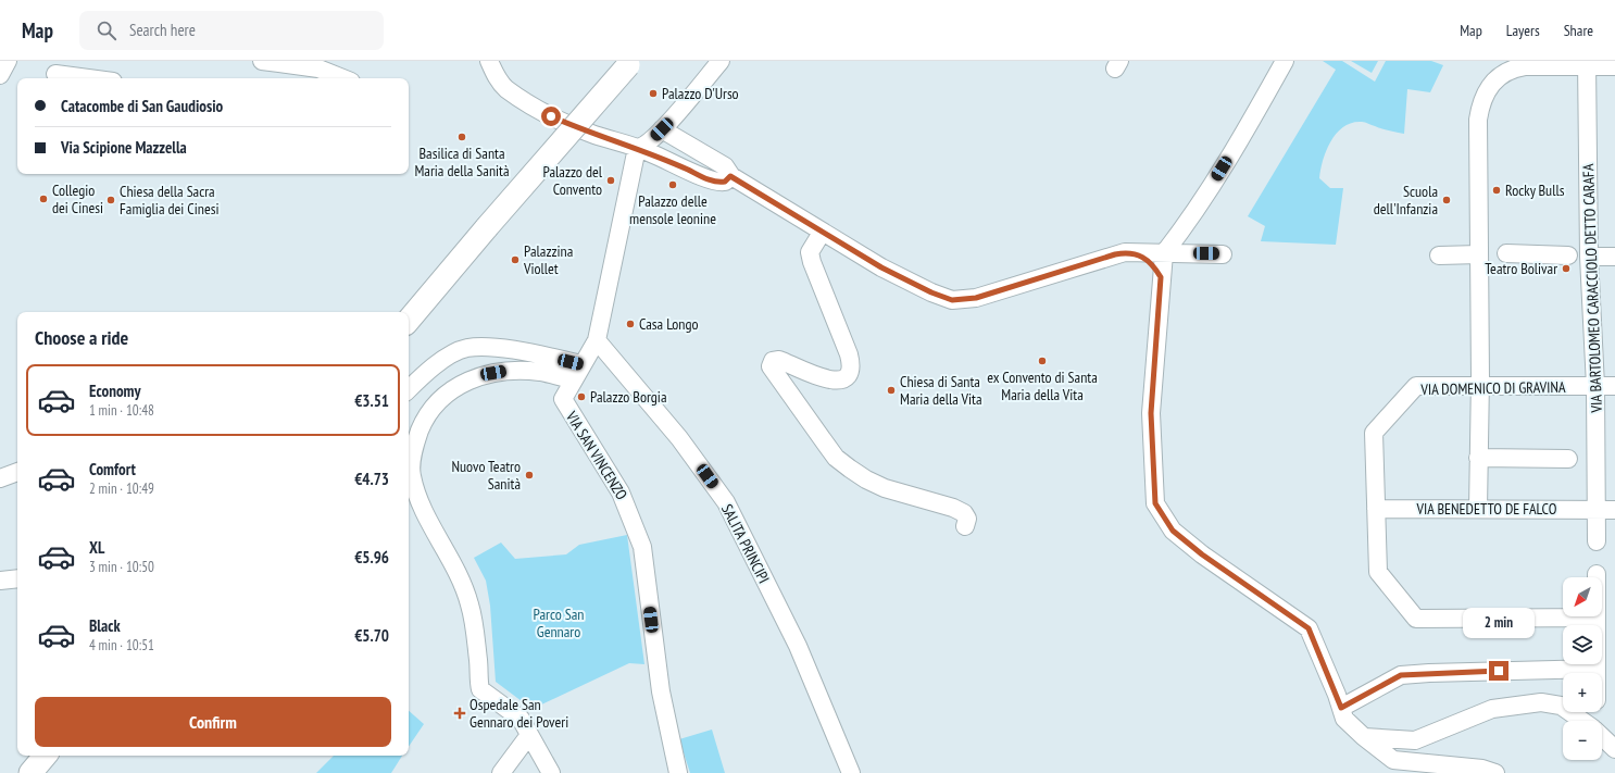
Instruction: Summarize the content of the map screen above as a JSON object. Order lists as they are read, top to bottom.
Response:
{
  "streets": {
    "street": [
      "VIA BARTOLOMEO CARACCIOLO DETTO CARAFA",
      "VIA DOMENICO DI GRAVINA",
      "VIA SAN VINCENZO",
      "VIA BENEDETTO DE FALCO",
      "SALITA PRINCIPI"
    ]
  },
  "crossings": [
    ["VIA BARTOLOMEO CARACCIOLO DETTO CARAFA", "VIA DOMENICO DI GRAVINA"],
    ["VIA BARTOLOMEO CARACCIOLO DETTO CARAFA", "VIA BENEDETTO DE FALCO"],
    ["VIA DOMENICO DI GRAVINA", "VIA BENEDETTO DE FALCO"],
    ["VIA SAN VINCENZO", "SALITA PRINCIPI"]
  ],
  "parks": ["Parco San Gennaro"],
  "places": {
    "other": [
      "Palazzo D'Urso",
      "Basilica di Santa Maria della Sanità",
      "Palazzo del Convento",
      "Palazzo delle mensole leonine",
      "Rocky Bulls",
      "Collegio dei Cinesi",
      "Chiesa della Sacra Famiglia dei Cinesi",
      "Scuola dell'Infanzia",
      "Palazzina Viollet",
      "Teatro Bolivar",
      "Casa Longo",
      "ex Convento di Santa Maria della Vita",
      "Chiesa di Santa Maria della Vita",
      "Palazzo Borgia",
      "Nuovo Teatro Sanità"
    ],
    "health": ["Ospedale San Gennaro dei Poveri"]
  },
  "north": "bottom left",
  "page": {
    "header": "Map",
    "search": "Search here",
    "nav": ["Map", "Layers", "Share"],
    "banner": ["Catacombe di San Gaudiosio", "Via Scipione Mazzella"],
    "heading": "Choose a ride",
    "list": [
      {
        "name": "Economy",
        "note": "1 min · 10:48",
        "value": "€3.51"
      },
      {
        "name": "Comfort",
        "note": "2 min · 10:49",
        "value": "€4.73"
      },
      {
        "name": "XL",
        "note": "3 min · 10:50",
        "value": "€5.96"
      },
      {
        "name": "Black",
        "note": "4 min · 10:51",
        "value": "€5.70"
      }
    ],
    "map_buttons": ["+", "−"],
    "bubble": "2 min",
    "buttons": "Confirm"
  }
}
